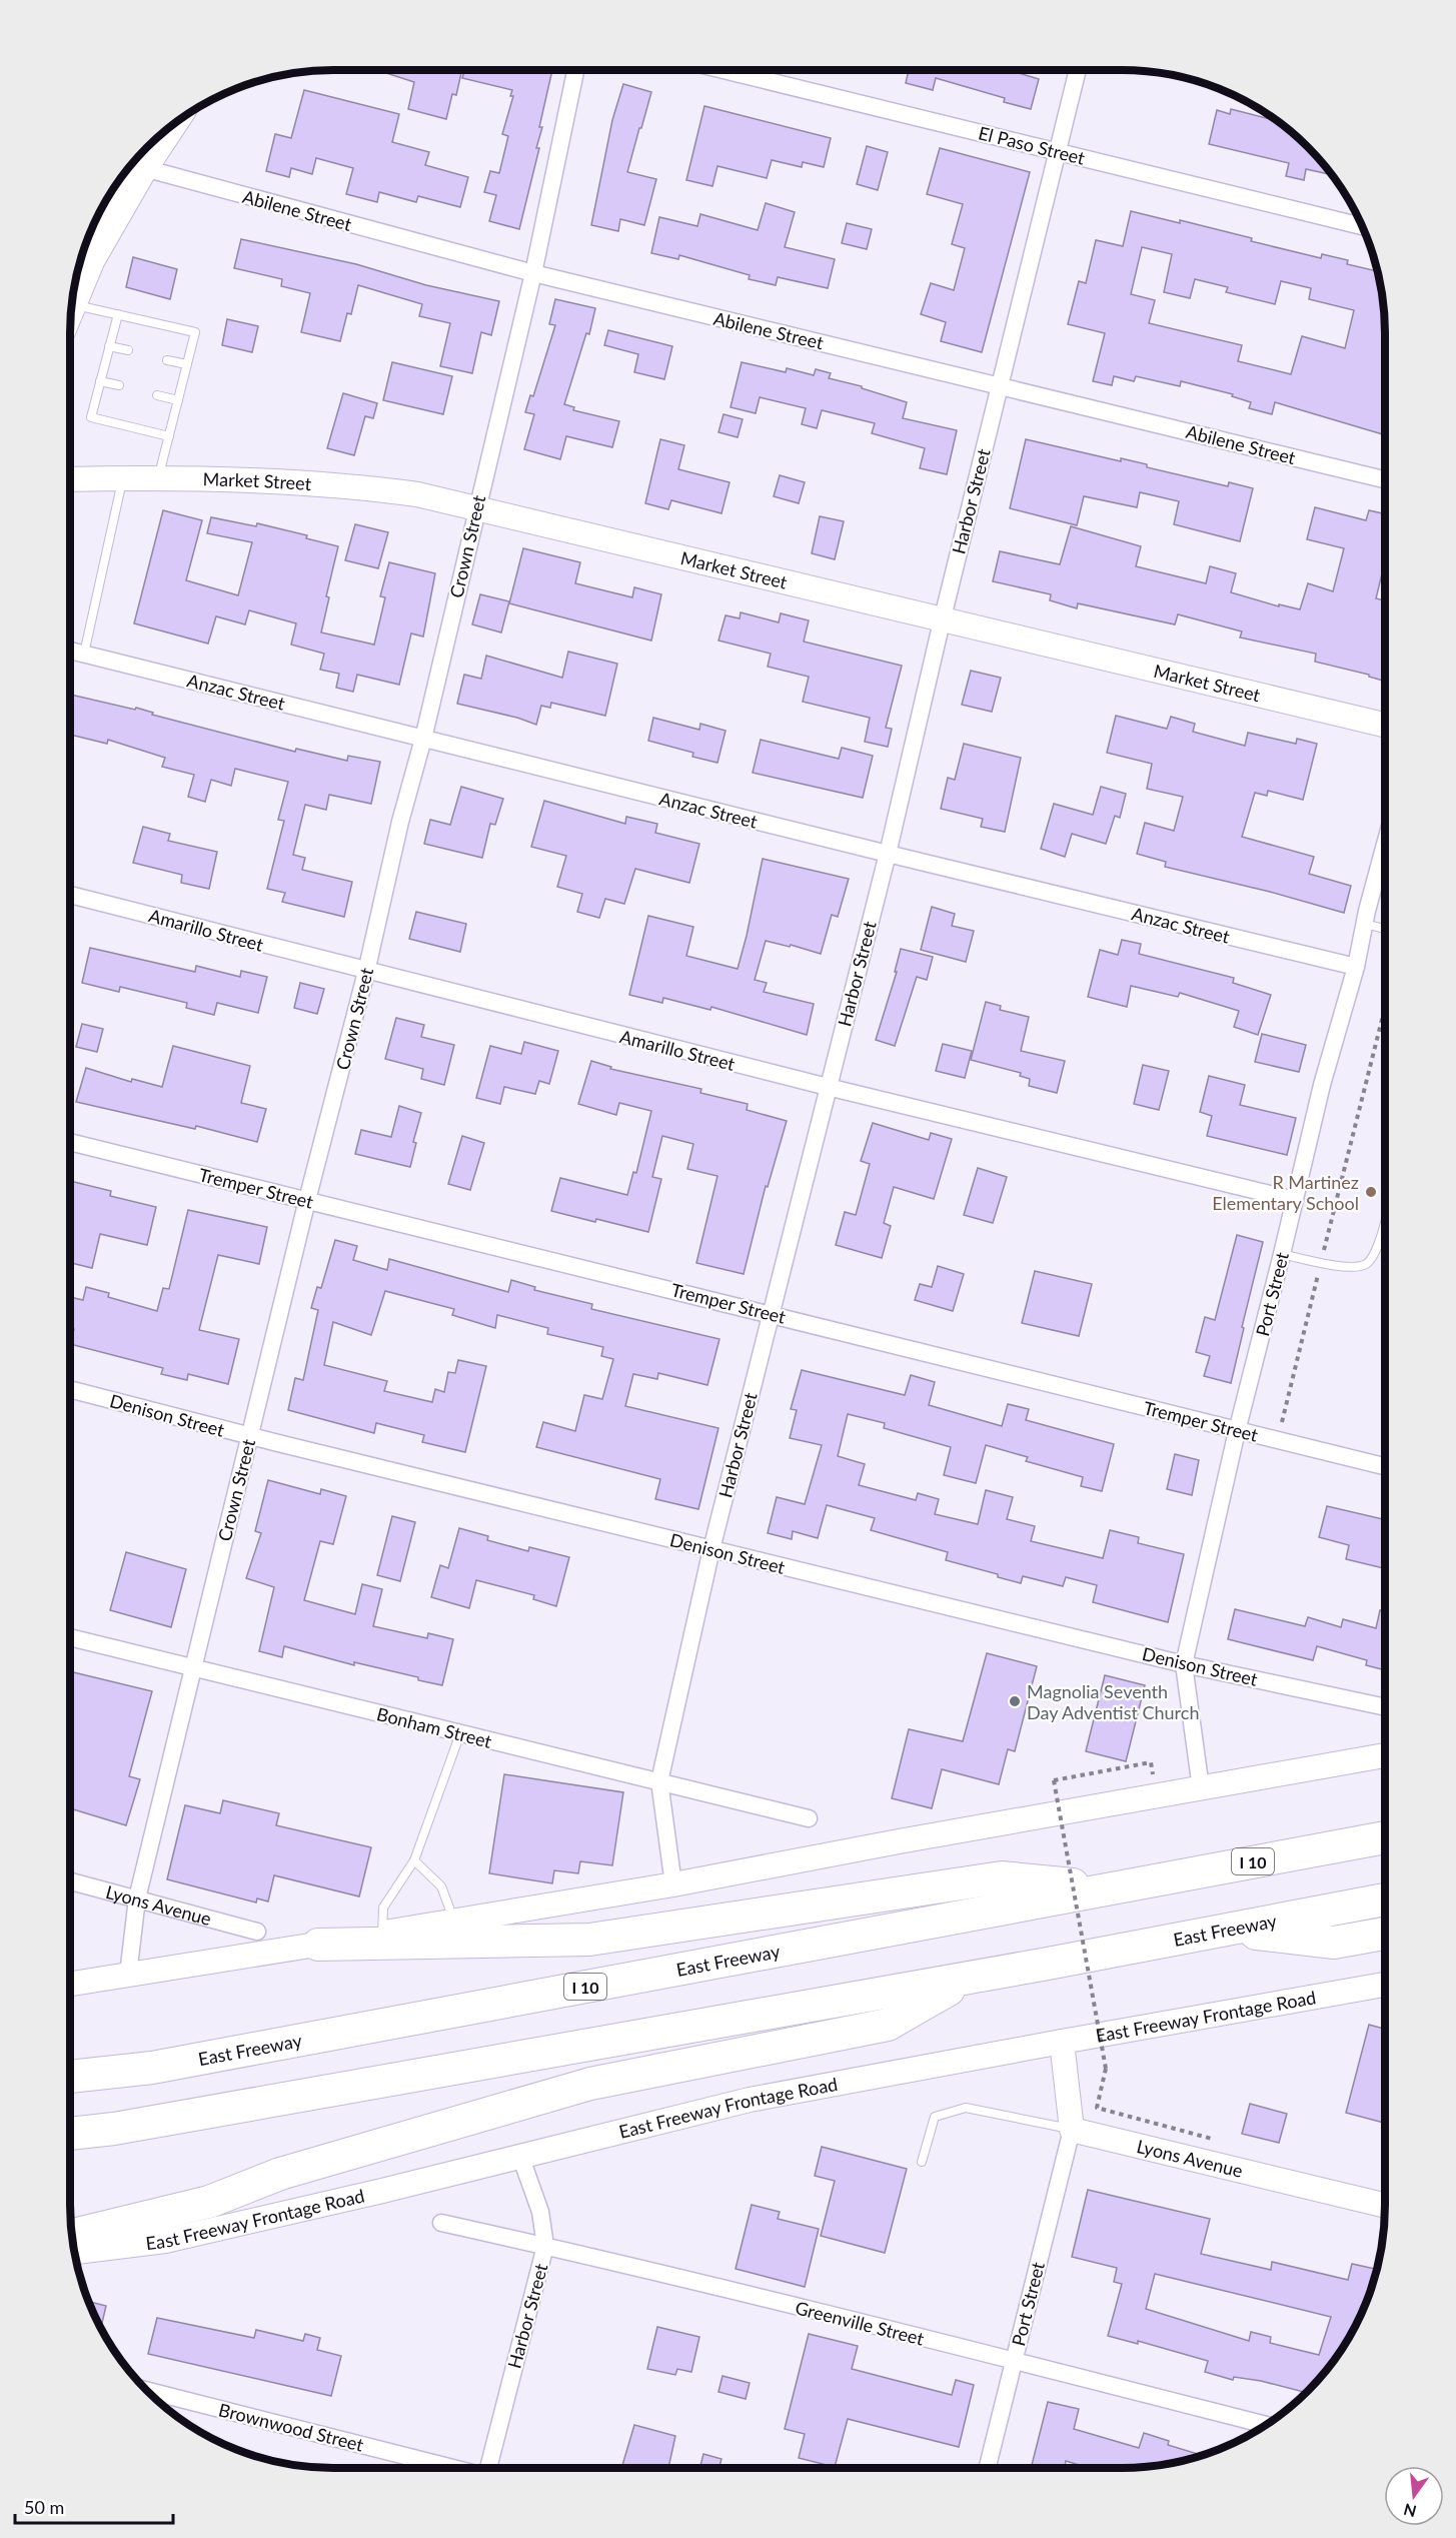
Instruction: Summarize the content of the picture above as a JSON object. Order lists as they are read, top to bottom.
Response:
{
  "streets": {
    "highway": ["I 10", "East Freeway"],
    "main road": ["Market Street", "Lyons Avenue", "East Freeway Frontage Road"],
    "street": [
      "El Paso Street",
      "Abilene Street",
      "Harbor Street",
      "Crown Street",
      "Anzac Street",
      "Amarillo Street",
      "Tremper Street",
      "Port Street",
      "Denison Street",
      "Bonham Street",
      "Greenville Street",
      "Brownwood Street"
    ]
  },
  "crossings": [
    ["El Paso Street", "Harbor Street"],
    ["Abilene Street", "Harbor Street"],
    ["Abilene Street", "Crown Street"],
    ["Market Street", "Harbor Street"],
    ["Market Street", "Crown Street"],
    ["Harbor Street", "Anzac Street"],
    ["Harbor Street", "Amarillo Street"],
    ["Harbor Street", "Tremper Street"],
    ["Harbor Street", "Denison Street"],
    ["Harbor Street", "Bonham Street"],
    ["Harbor Street", "East Freeway Frontage Road"],
    ["Harbor Street", "Greenville Street"],
    ["Crown Street", "Anzac Street"],
    ["Crown Street", "Amarillo Street"],
    ["Crown Street", "Tremper Street"],
    ["Crown Street", "Denison Street"],
    ["Crown Street", "Bonham Street"],
    ["Crown Street", "Lyons Avenue"],
    ["Anzac Street", "Port Street"],
    ["Amarillo Street", "Port Street"],
    ["Tremper Street", "Port Street"],
    ["Port Street", "Denison Street"],
    ["Port Street", "Lyons Avenue"],
    ["Port Street", "Greenville Street"]
  ],
  "places": ["R Martinez Elementary School", "Magnolia Seventh Day Adventist Church"],
  "scale_bar": "50 m",
  "north": "bottom"
}
